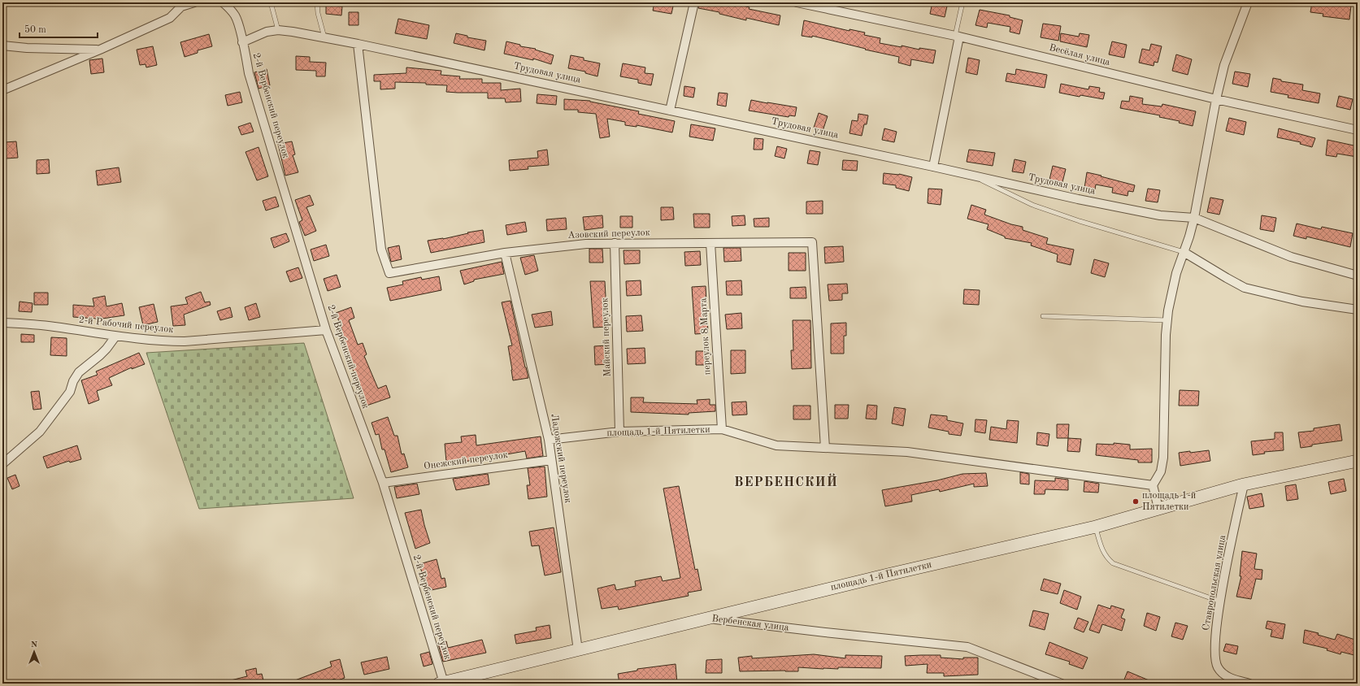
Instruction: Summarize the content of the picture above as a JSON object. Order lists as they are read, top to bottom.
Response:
{
  "streets": {
    "main road": ["площадь 1-й Пятилетки", "Вербенская улица"],
    "street": [
      "Весёлая улица",
      "Трудовая улица",
      "2-й Вербенский переулок",
      "Азовский переулок",
      "2-й Рабочий переулок",
      "переулок 8 Марта",
      "Майский переулок",
      "Ладожский переулок",
      "Онежский переулок",
      "Ставропольская улица"
    ]
  },
  "crossings": [
    ["Трудовая улица", "2-й Вербенский переулок"],
    ["Трудовая улица", "Азовский переулок"],
    ["2-й Вербенский переулок", "2-й Рабочий переулок"],
    ["2-й Вербенский переулок", "Онежский переулок"],
    ["2-й Вербенский переулок", "Вербенская улица"],
    ["Азовский переулок", "переулок 8 Марта"],
    ["Азовский переулок", "Майский переулок"],
    ["Азовский переулок", "площадь 1-й Пятилетки"],
    ["Азовский переулок", "Ладожский переулок"],
    ["переулок 8 Марта", "площадь 1-й Пятилетки"],
    ["Майский переулок", "площадь 1-й Пятилетки"],
    ["площадь 1-й Пятилетки", "Ладожский переулок"],
    ["площадь 1-й Пятилетки", "Ставропольская улица"],
    ["площадь 1-й Пятилетки", "Вербенская улица"],
    ["Ладожский переулок", "Онежский переулок"],
    ["Ладожский переулок", "Вербенская улица"]
  ],
  "districts": ["ВЕРБЕНСКИЙ"],
  "places": ["площадь 1-й Пятилетки"],
  "scale_bar": "50 m",
  "north": "top"
}
